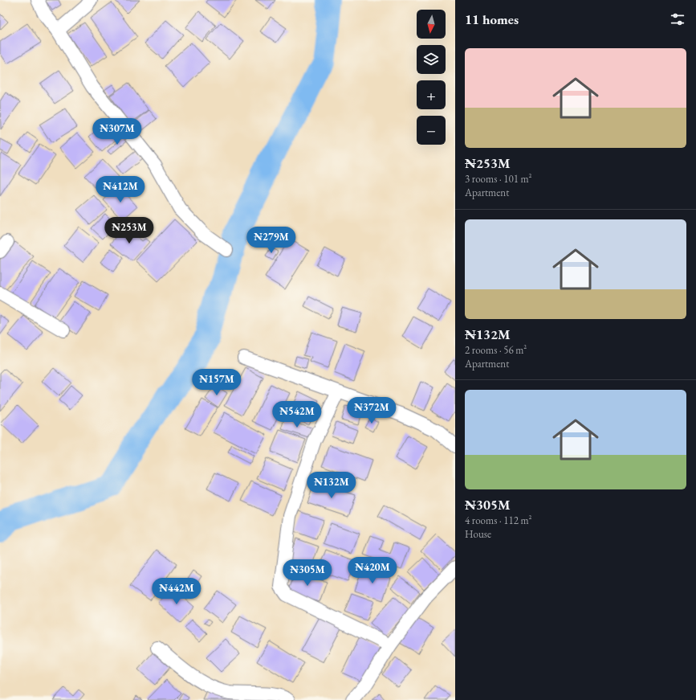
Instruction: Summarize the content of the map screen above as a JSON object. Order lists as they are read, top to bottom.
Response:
{
  "north": "bottom",
  "page": {
    "heading": "11 homes",
    "map_buttons": ["+", "−"],
    "list": [
      {
        "name": "₦253M",
        "note": "3 rooms · 101 m² · Apartment"
      },
      {
        "name": "₦132M",
        "note": "2 rooms · 56 m² · Apartment"
      },
      {
        "name": "₦305M",
        "note": "4 rooms · 112 m² · House"
      }
    ],
    "price": [
      "₦307M",
      "₦412M",
      "₦253M",
      "₦279M",
      "₦157M",
      "₦372M",
      "₦542M",
      "₦132M",
      "₦420M",
      "₦305M",
      "₦442M"
    ]
  }
}
